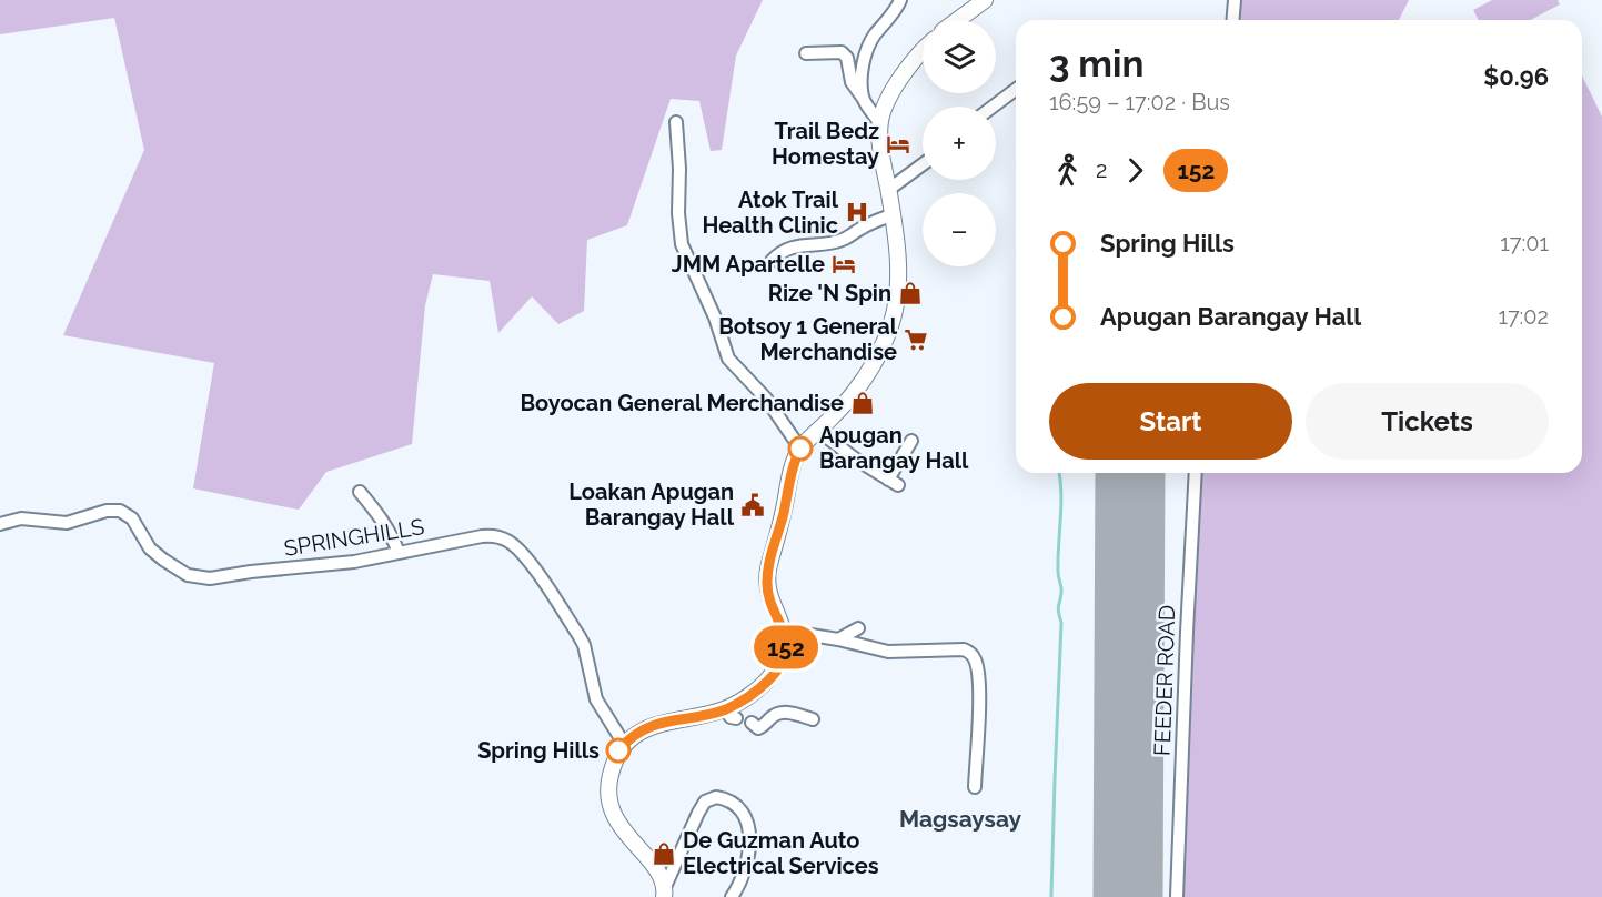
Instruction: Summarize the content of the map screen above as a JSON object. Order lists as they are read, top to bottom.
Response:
{
  "streets": {
    "street": ["SPRINGHILLS", "FEEDER ROAD"]
  },
  "districts": ["Magsaysay"],
  "places": {
    "hotel": ["Trail Bedz Homestay", "JMM Apartelle"],
    "hospital": ["Atok Trail Health Clinic"],
    "shop": ["Rize 'N Spin", "Boyocan General Merchandise", "De Guzman Auto Electrical Services"],
    "supermarket": ["Botsoy 1 General Merchandise"],
    "other": ["Apugan Barangay Hall", "Spring Hills"],
    "public building": ["Loakan Apugan Barangay Hall"]
  },
  "lines": ["bus line 152"],
  "page": {
    "on_map": "152",
    "map_buttons": ["+", "−"],
    "heading": ["3 min", "16:59 – 17:02 · Bus", "$0.96"],
    "legs": ["2", "152"],
    "list": [
      {
        "name": "Spring Hills",
        "value": "17:01"
      },
      {
        "name": "Apugan Barangay Hall",
        "value": "17:02"
      }
    ],
    "buttons": ["Start", "Tickets"]
  }
}
